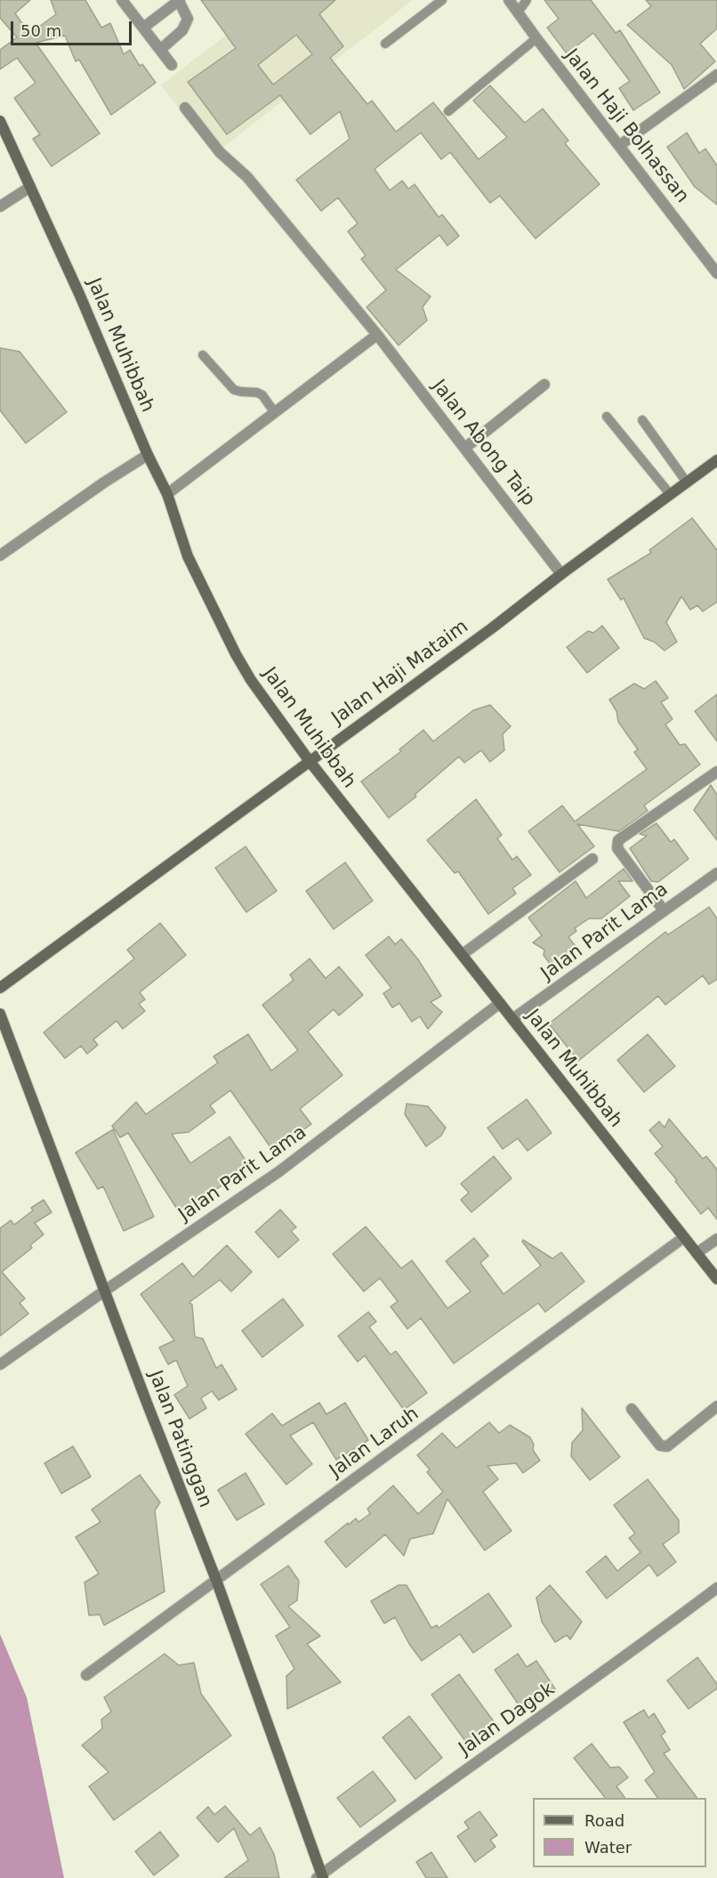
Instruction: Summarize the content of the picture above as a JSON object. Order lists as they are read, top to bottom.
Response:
{
  "streets": {
    "main road": ["Jalan Muhibbah", "Jalan Haji Mataim", "Jalan Patinggan"],
    "street": [
      "Jalan Haji Bolhassan",
      "Jalan Abong Taip",
      "Jalan Parit Lama",
      "Jalan Laruh",
      "Jalan Dagok"
    ]
  },
  "crossings": [
    ["Jalan Muhibbah", "Jalan Haji Mataim"],
    ["Jalan Muhibbah", "Jalan Parit Lama"],
    ["Jalan Muhibbah", "Jalan Laruh"],
    ["Jalan Abong Taip", "Jalan Haji Mataim"],
    ["Jalan Parit Lama", "Jalan Patinggan"],
    ["Jalan Patinggan", "Jalan Laruh"],
    ["Jalan Patinggan", "Jalan Dagok"]
  ],
  "legend": ["Road", "Water"],
  "scale_bar": "50 m"
}
